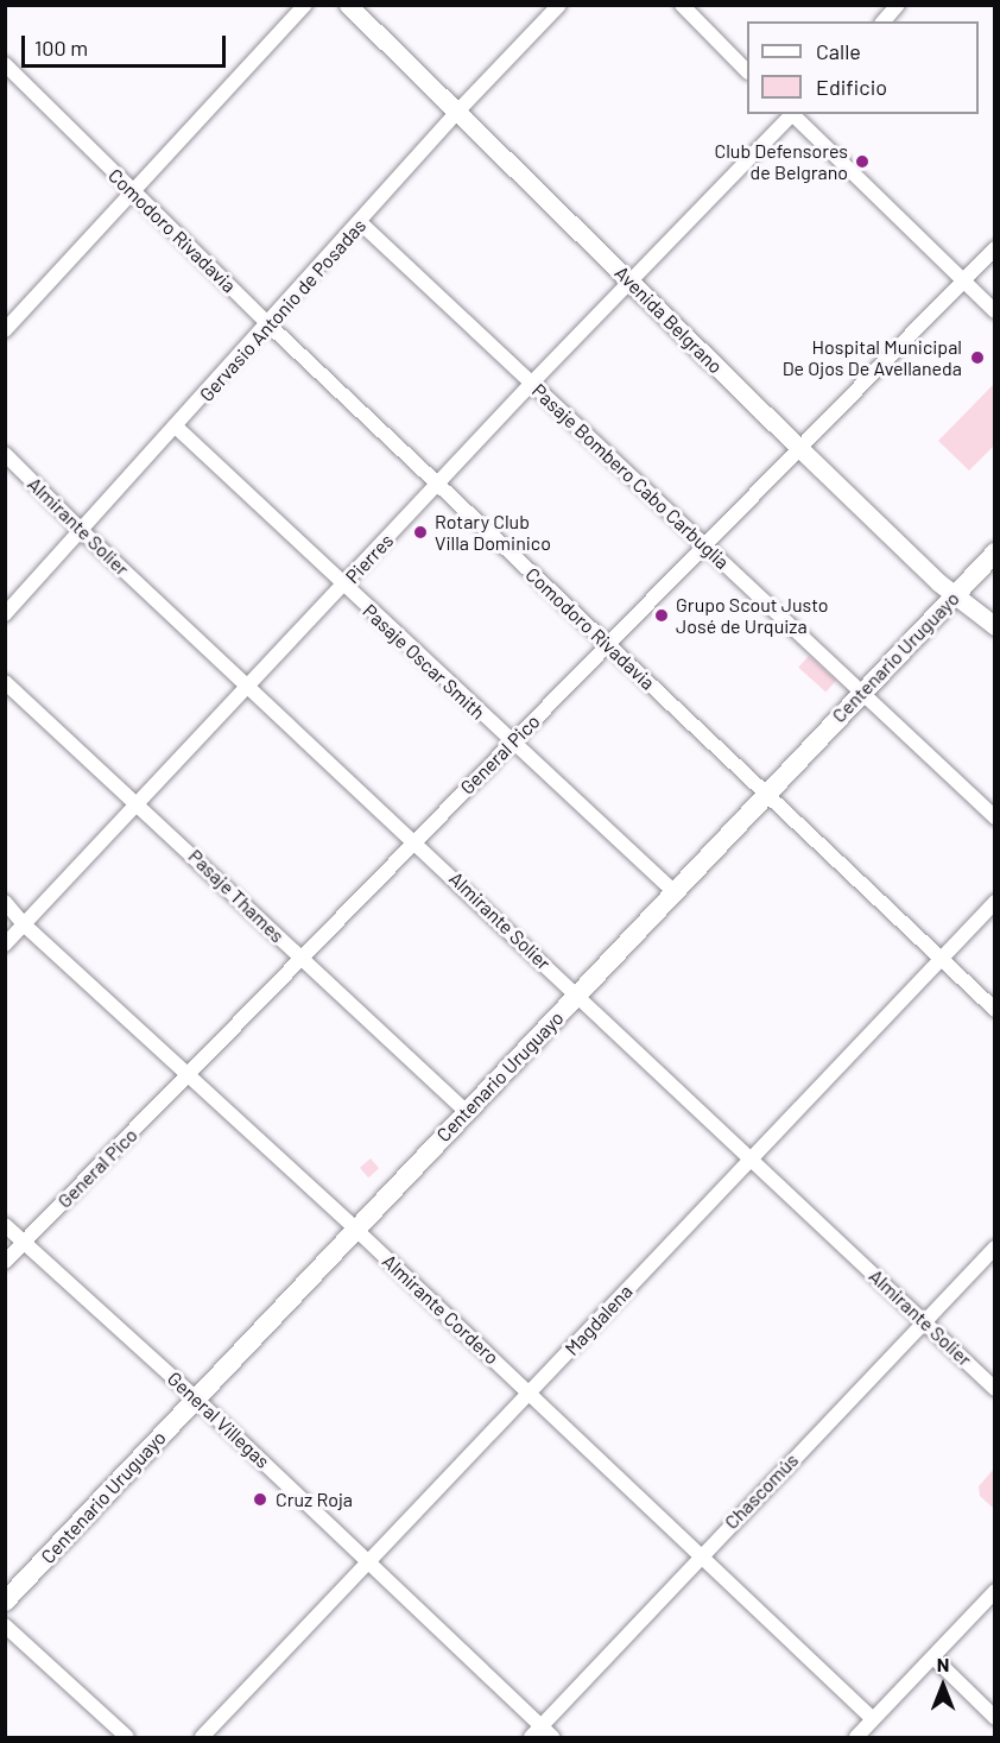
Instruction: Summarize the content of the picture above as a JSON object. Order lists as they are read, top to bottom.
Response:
{
  "streets": {
    "main road": ["Centenario Uruguayo"],
    "street": [
      "Comodoro Rivadavia",
      "Gervasio Antonio de Posadas",
      "Avenida Belgrano",
      "Pasaje Bombero Cabo Carbuglia",
      "Almirante Solier",
      "Pierres",
      "Pasaje Oscar Smith",
      "General Pico",
      "Pasaje Thames",
      "Almirante Cordero",
      "Magdalena",
      "General Villegas",
      "Chascomús"
    ]
  },
  "crossings": [
    ["Comodoro Rivadavia", "Gervasio Antonio de Posadas"],
    ["Comodoro Rivadavia", "Pierres"],
    ["Comodoro Rivadavia", "Centenario Uruguayo"],
    ["Comodoro Rivadavia", "General Pico"],
    ["Comodoro Rivadavia", "Magdalena"],
    ["Gervasio Antonio de Posadas", "Avenida Belgrano"],
    ["Gervasio Antonio de Posadas", "Pasaje Bombero Cabo Carbuglia"],
    ["Gervasio Antonio de Posadas", "Almirante Solier"],
    ["Gervasio Antonio de Posadas", "Pasaje Oscar Smith"],
    ["Avenida Belgrano", "Pierres"],
    ["Avenida Belgrano", "Centenario Uruguayo"],
    ["Avenida Belgrano", "General Pico"],
    ["Pasaje Bombero Cabo Carbuglia", "Pierres"],
    ["Pasaje Bombero Cabo Carbuglia", "Centenario Uruguayo"],
    ["Pasaje Bombero Cabo Carbuglia", "General Pico"],
    ["Almirante Solier", "Pierres"],
    ["Almirante Solier", "Centenario Uruguayo"],
    ["Almirante Solier", "General Pico"],
    ["Almirante Solier", "Magdalena"],
    ["Almirante Solier", "Chascomús"],
    ["Pierres", "Pasaje Oscar Smith"],
    ["Pierres", "Pasaje Thames"],
    ["Pierres", "Almirante Cordero"],
    ["Centenario Uruguayo", "Pasaje Oscar Smith"],
    ["Centenario Uruguayo", "Pasaje Thames"],
    ["Centenario Uruguayo", "Almirante Cordero"],
    ["Centenario Uruguayo", "General Villegas"],
    ["Pasaje Oscar Smith", "General Pico"],
    ["General Pico", "Pasaje Thames"],
    ["General Pico", "Almirante Cordero"],
    ["General Pico", "General Villegas"],
    ["Almirante Cordero", "Magdalena"],
    ["Almirante Cordero", "Chascomús"],
    ["Magdalena", "General Villegas"],
    ["General Villegas", "Chascomús"]
  ],
  "places": [
    "Club Defensores de Belgrano",
    "Hospital Municipal De Ojos De Avellaneda",
    "Rotary Club Villa Dominico",
    "Grupo Scout Justo José de Urquiza",
    "Cruz Roja"
  ],
  "legend": ["Calle", "Edificio"],
  "scale_bar": "100 m",
  "north": "top"
}
